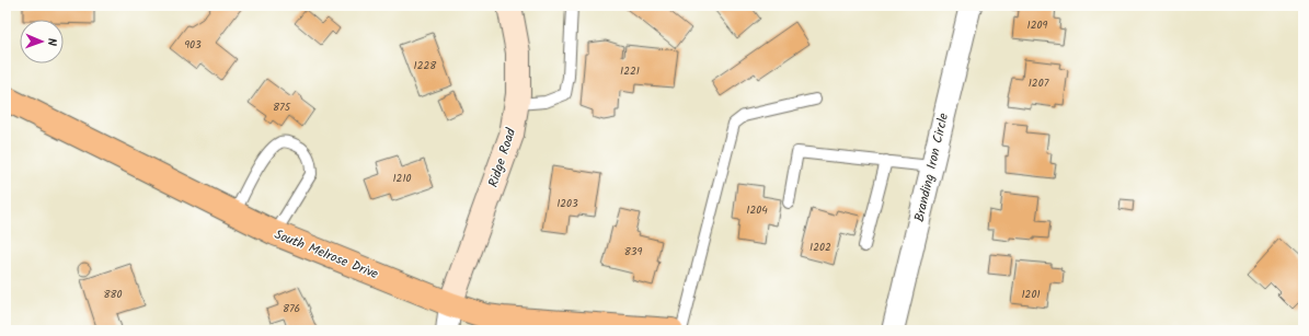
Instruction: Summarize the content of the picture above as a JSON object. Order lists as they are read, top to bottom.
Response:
{
  "streets": {
    "main road": ["South Melrose Drive"],
    "street": ["Ridge Road", "Branding Iron Circle"]
  },
  "crossings": [
    ["Ridge Road", "South Melrose Drive"]
  ],
  "house_numbers": [
    "1209",
    "903",
    "1228",
    "1221",
    "1207",
    "875",
    "1210",
    "1203",
    "1204",
    "1202",
    "839",
    "880",
    "1201",
    "876"
  ],
  "north": "right"
}
